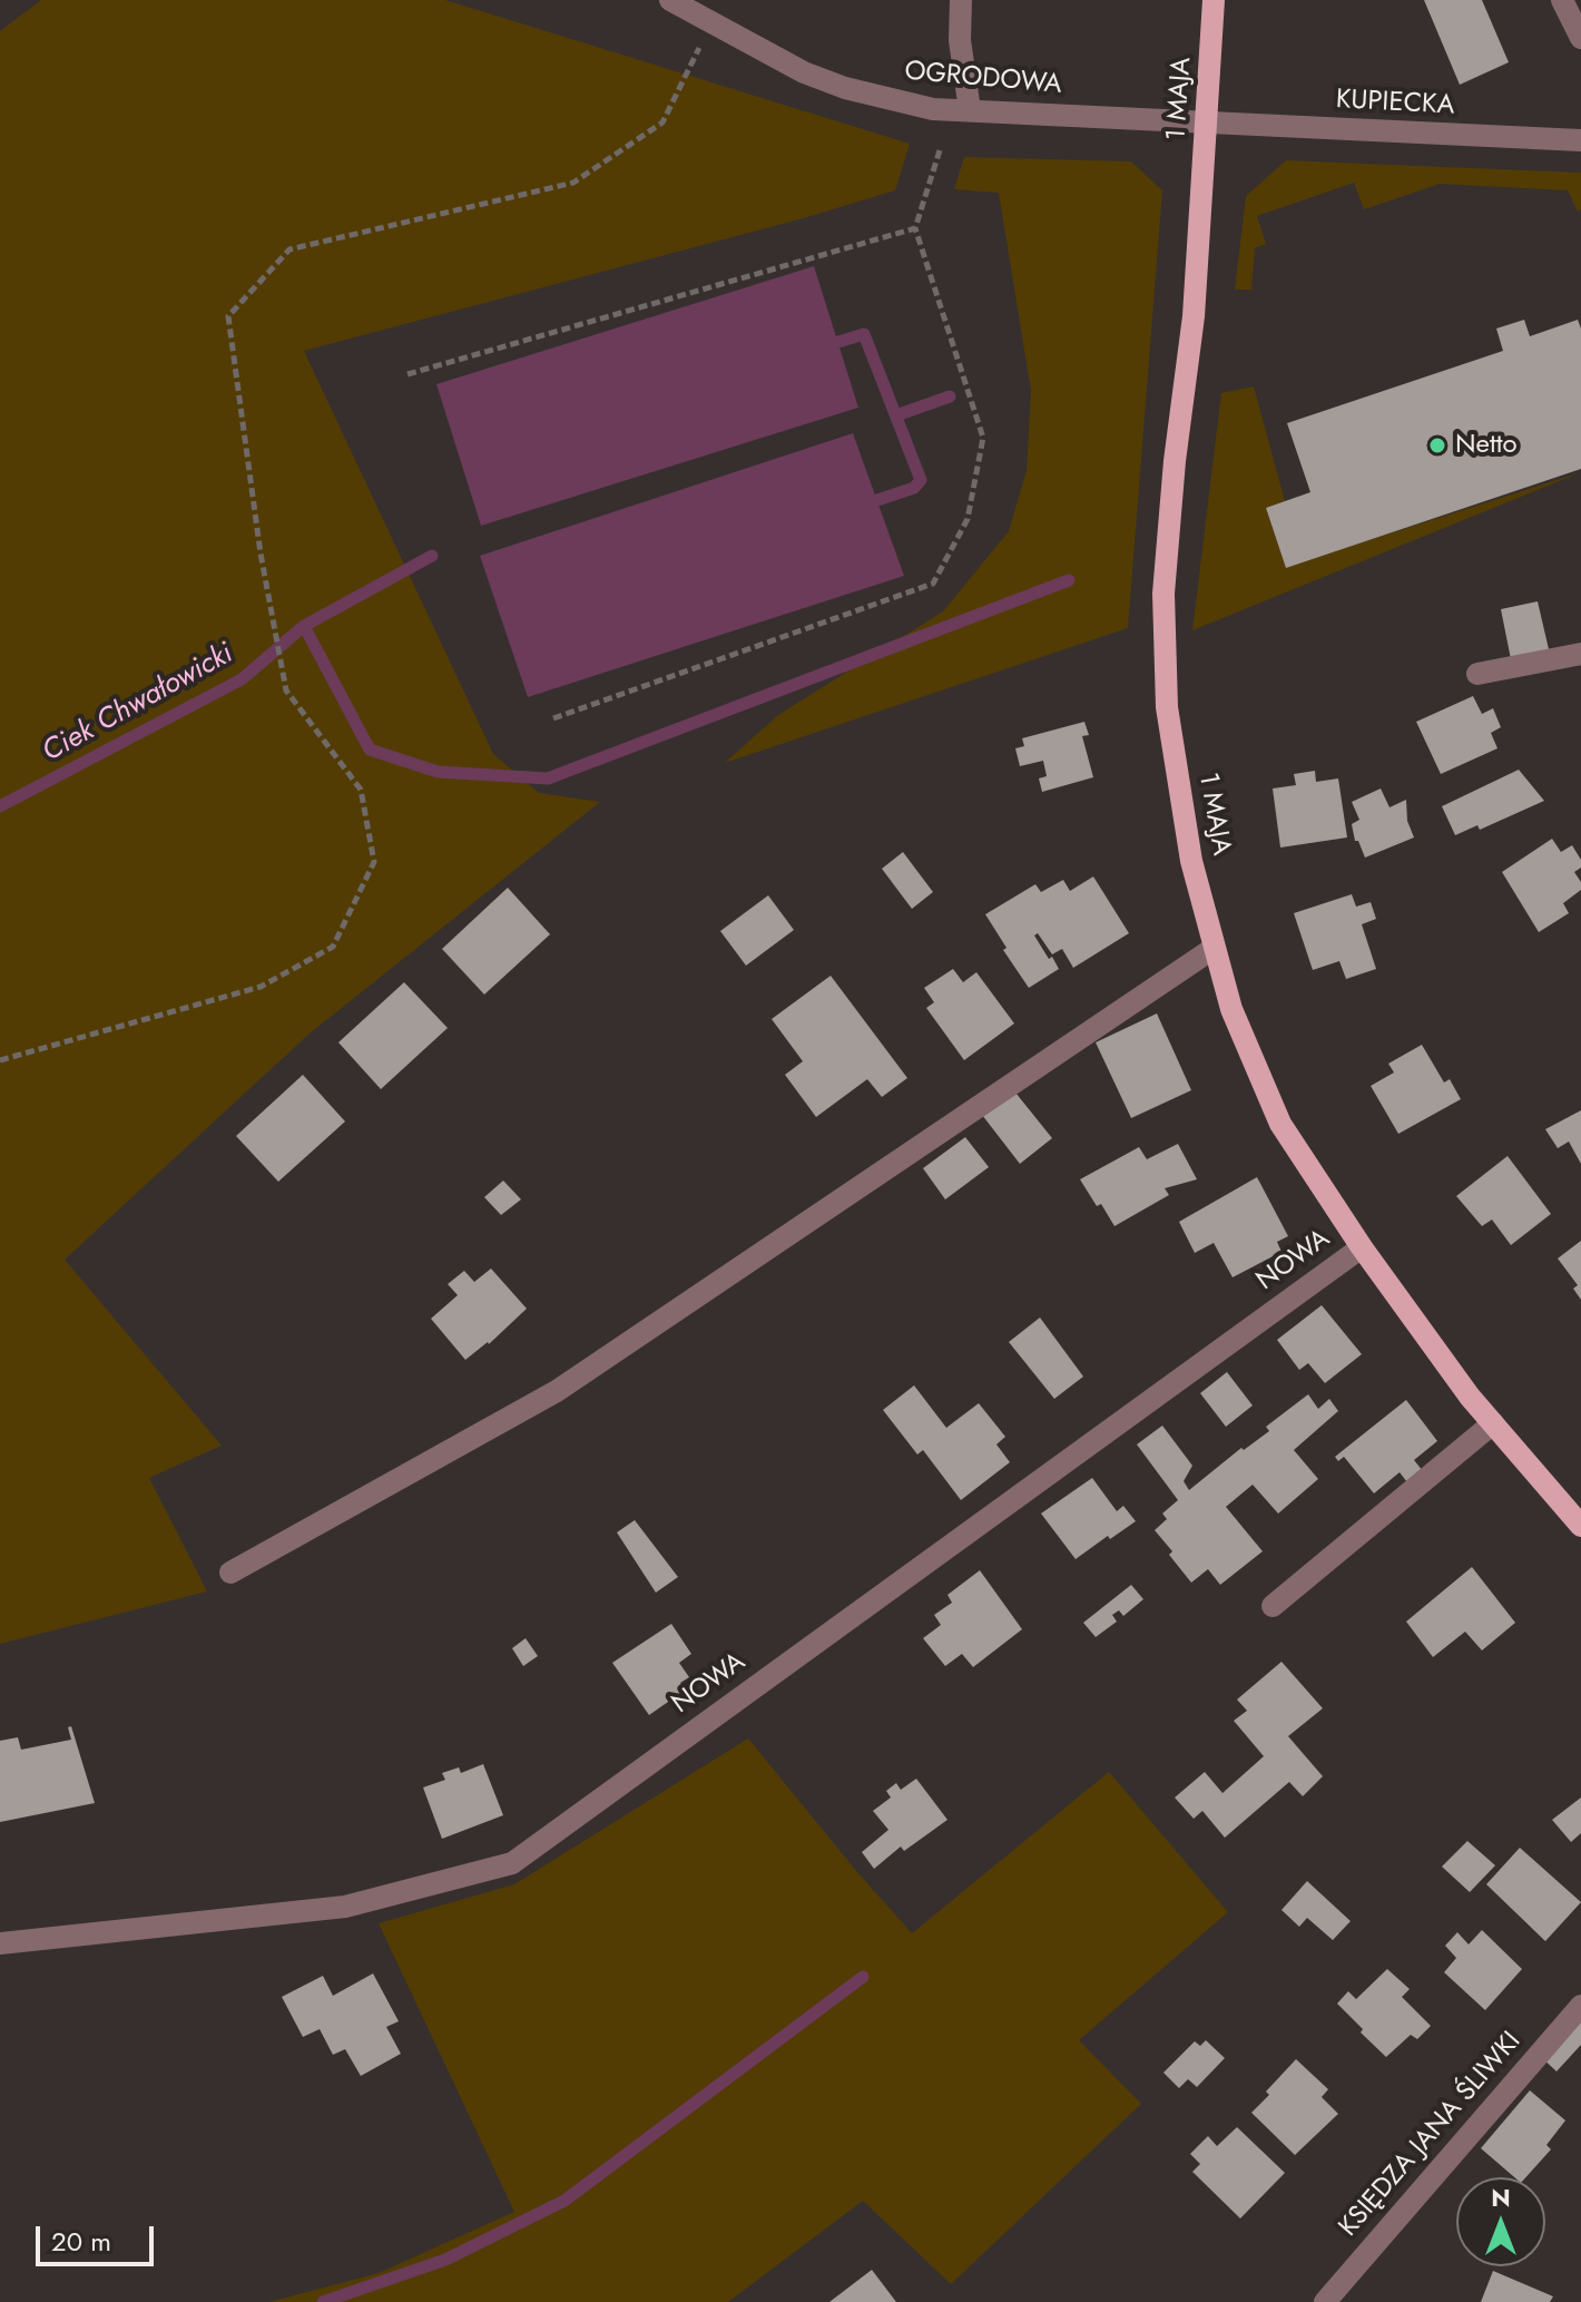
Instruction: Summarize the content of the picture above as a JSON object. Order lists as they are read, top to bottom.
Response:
{
  "streets": {
    "main road": ["1 MAJA"],
    "street": [
      "OGRODOWA",
      "KUPIECKA",
      "NOWA",
      "KSIĘDZA JANA ŚLIWKI"
    ]
  },
  "crossings": [
    ["OGRODOWA", "1 MAJA"],
    ["OGRODOWA", "KUPIECKA"],
    ["1 MAJA", "KUPIECKA"],
    ["1 MAJA", "NOWA"]
  ],
  "water": ["Ciek Chwałowicki"],
  "places": ["Netto"],
  "scale_bar": "20 m",
  "north": "top"
}
